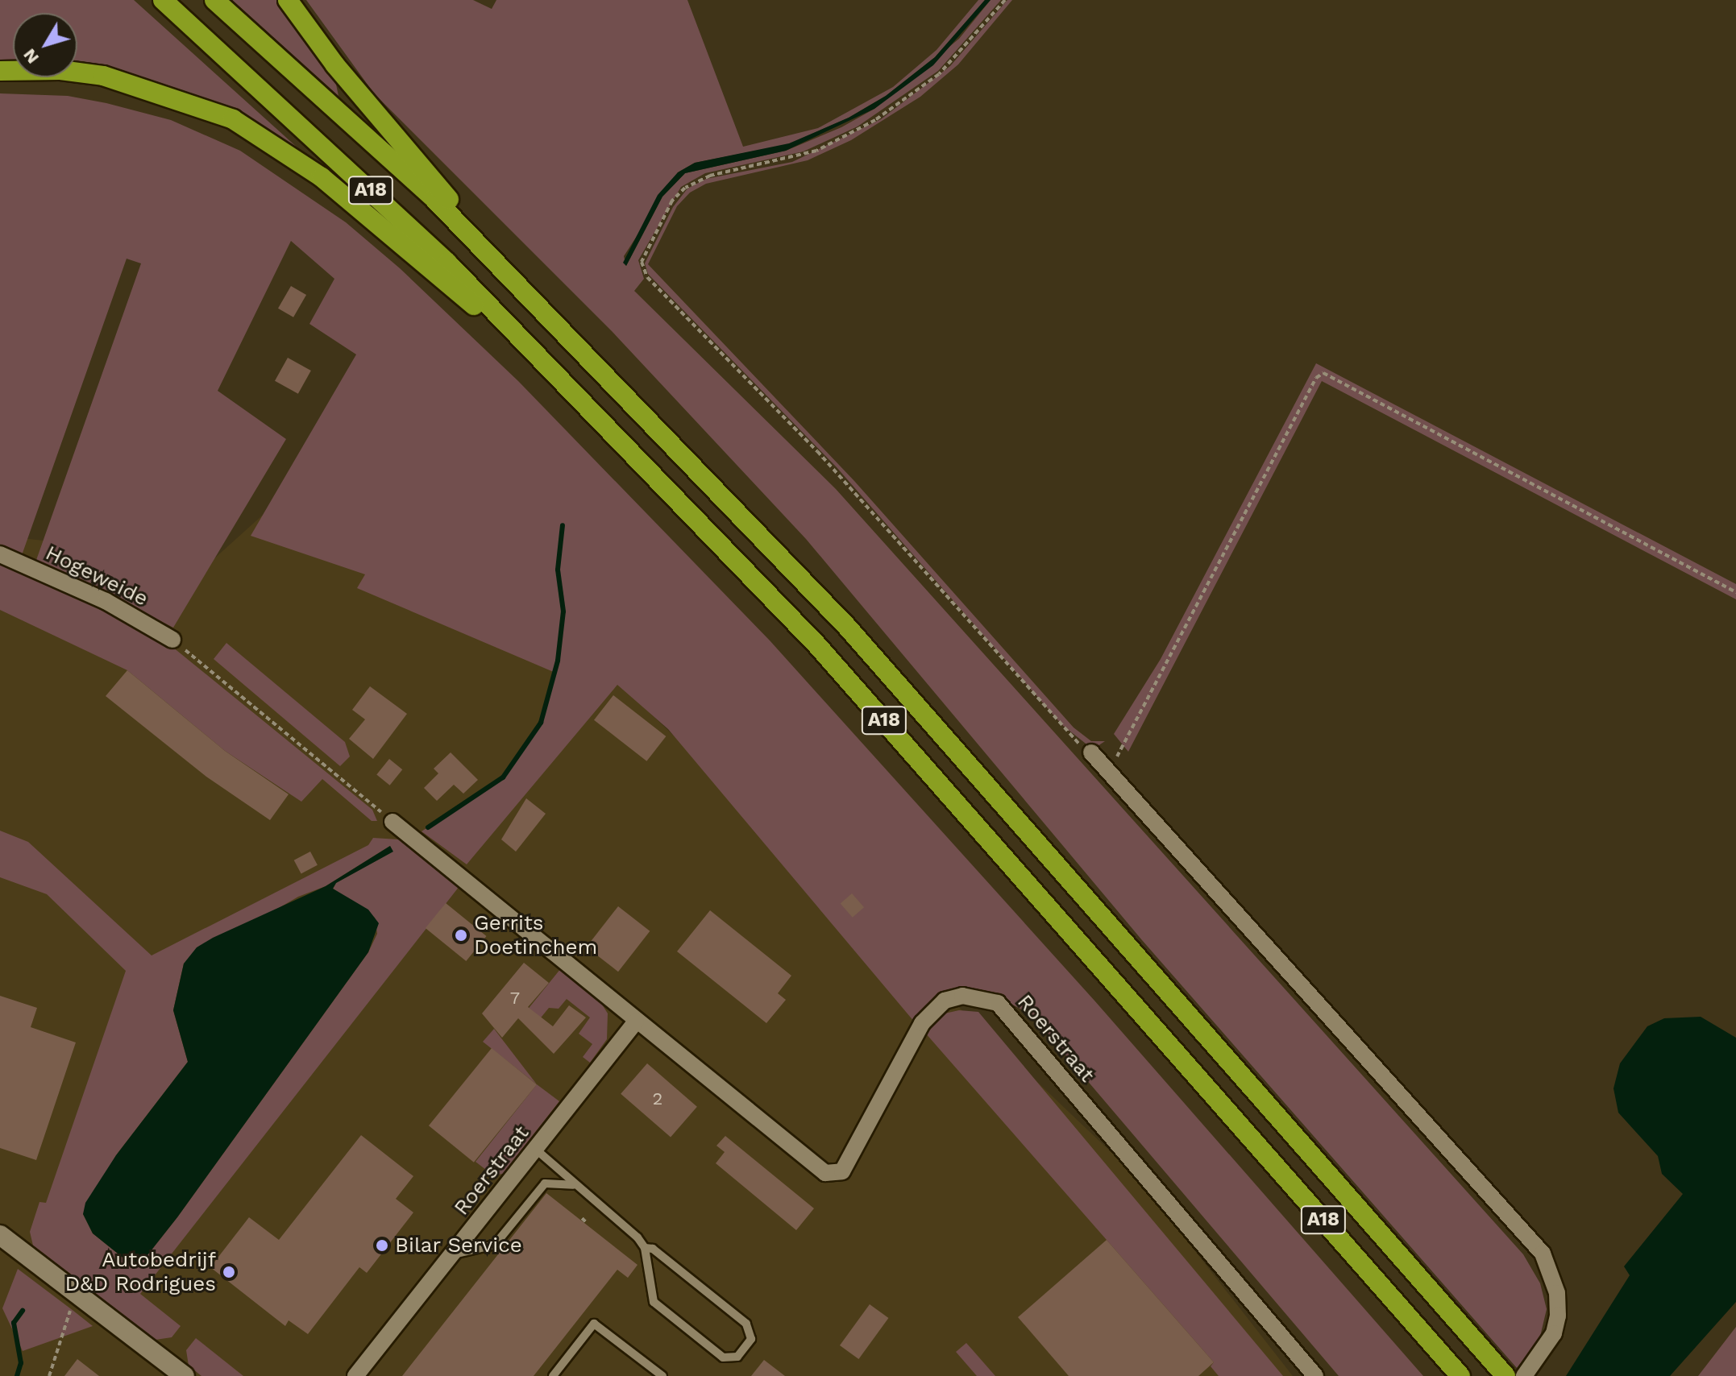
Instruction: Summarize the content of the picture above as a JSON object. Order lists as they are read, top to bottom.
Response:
{
  "streets": {
    "highway": ["A18"],
    "street": ["Hogeweide", "Roerstraat"]
  },
  "places": ["Gerrits Doetinchem", "Bilar Service", "Autobedrijf D&D Rodrigues"],
  "house_numbers": ["7", "2"],
  "north": "bottom left"
}
